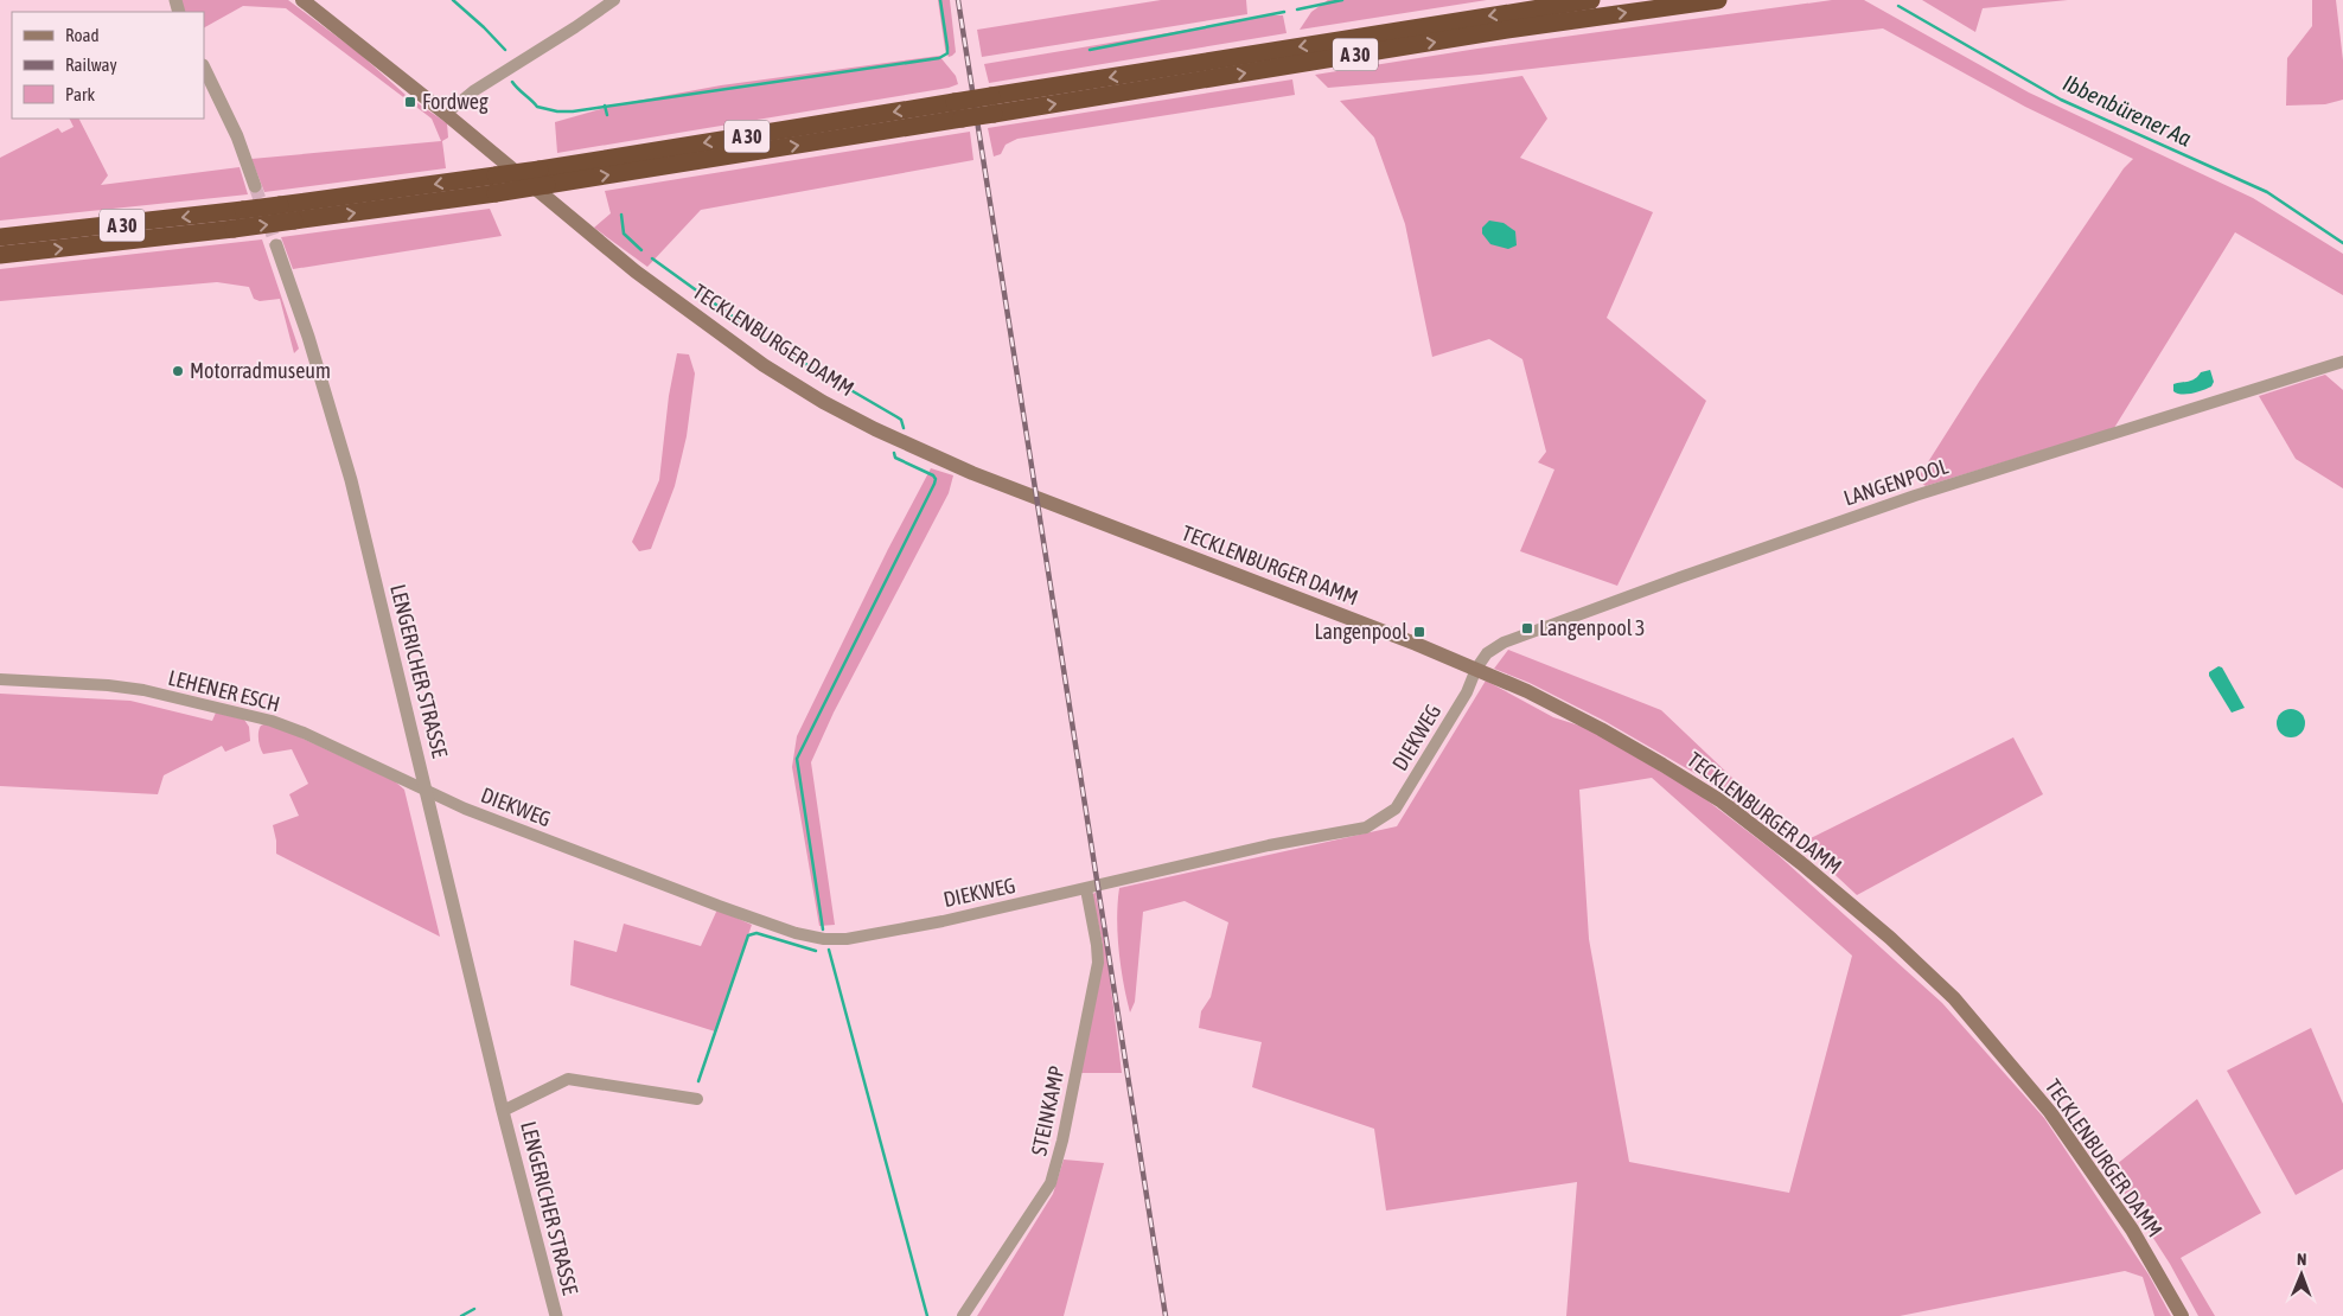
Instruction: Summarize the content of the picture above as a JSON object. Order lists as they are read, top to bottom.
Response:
{
  "streets": {
    "highway": ["A 30"],
    "main road": ["TECKLENBURGER DAMM"],
    "street": [
      "LANGENPOOL",
      "LENGERICHER STRASSE",
      "LEHENER ESCH",
      "DIEKWEG",
      "STEINKAMP"
    ]
  },
  "crossings": [
    ["TECKLENBURGER DAMM", "LANGENPOOL"],
    ["TECKLENBURGER DAMM", "DIEKWEG"],
    ["LANGENPOOL", "DIEKWEG"],
    ["LENGERICHER STRASSE", "LEHENER ESCH"],
    ["LENGERICHER STRASSE", "DIEKWEG"],
    ["LEHENER ESCH", "DIEKWEG"],
    ["DIEKWEG", "STEINKAMP"]
  ],
  "water": ["Ibbenbürener Aa"],
  "places": {
    "transit": ["Fordweg", "Langenpool 3", "Langenpool"],
    "other": ["Motorradmuseum"]
  },
  "legend": ["Road", "Railway", "Park"],
  "north": "top"
}
